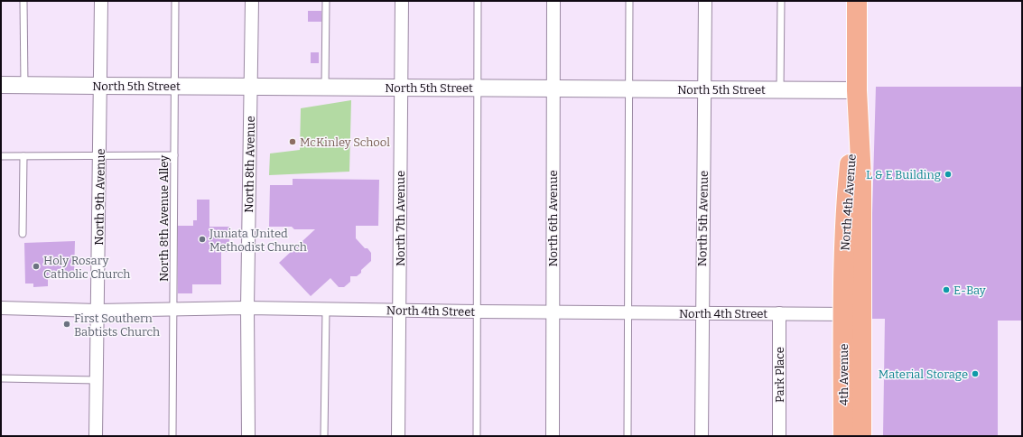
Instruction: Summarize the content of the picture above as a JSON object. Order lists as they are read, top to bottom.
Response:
{
  "streets": {
    "main road": ["North 4th Avenue", "4th Avenue"],
    "street": [
      "North 5th Street",
      "North 8th Avenue",
      "North 9th Avenue",
      "North 7th Avenue",
      "North 6th Avenue",
      "North 5th Avenue",
      "North 4th Street",
      "Park Place"
    ],
    "lane": ["North 8th Avenue Alley"]
  },
  "crossings": [
    ["North 5th Street", "North 8th Avenue"],
    ["North 5th Street", "North 9th Avenue"],
    ["North 5th Street", "North 4th Avenue"],
    ["North 5th Street", "North 8th Avenue Alley"],
    ["North 5th Street", "North 7th Avenue"],
    ["North 5th Street", "North 6th Avenue"],
    ["North 5th Street", "North 5th Avenue"],
    ["North 8th Avenue", "North 4th Street"],
    ["North 9th Avenue", "North 4th Street"],
    ["North 4th Avenue", "North 4th Street"],
    ["North 4th Avenue", "4th Avenue"],
    ["North 8th Avenue Alley", "North 4th Street"],
    ["North 7th Avenue", "North 4th Street"],
    ["North 6th Avenue", "North 4th Street"],
    ["North 5th Avenue", "North 4th Street"],
    ["North 4th Street", "Park Place"],
    ["North 4th Street", "4th Avenue"]
  ],
  "places": [
    "McKinley School",
    "L & E Building",
    "Juniata United Methodist Church",
    "Holy Rosary Catholic Church",
    "E-Bay",
    "First Southern Babtists Church",
    "Material Storage"
  ]
}
